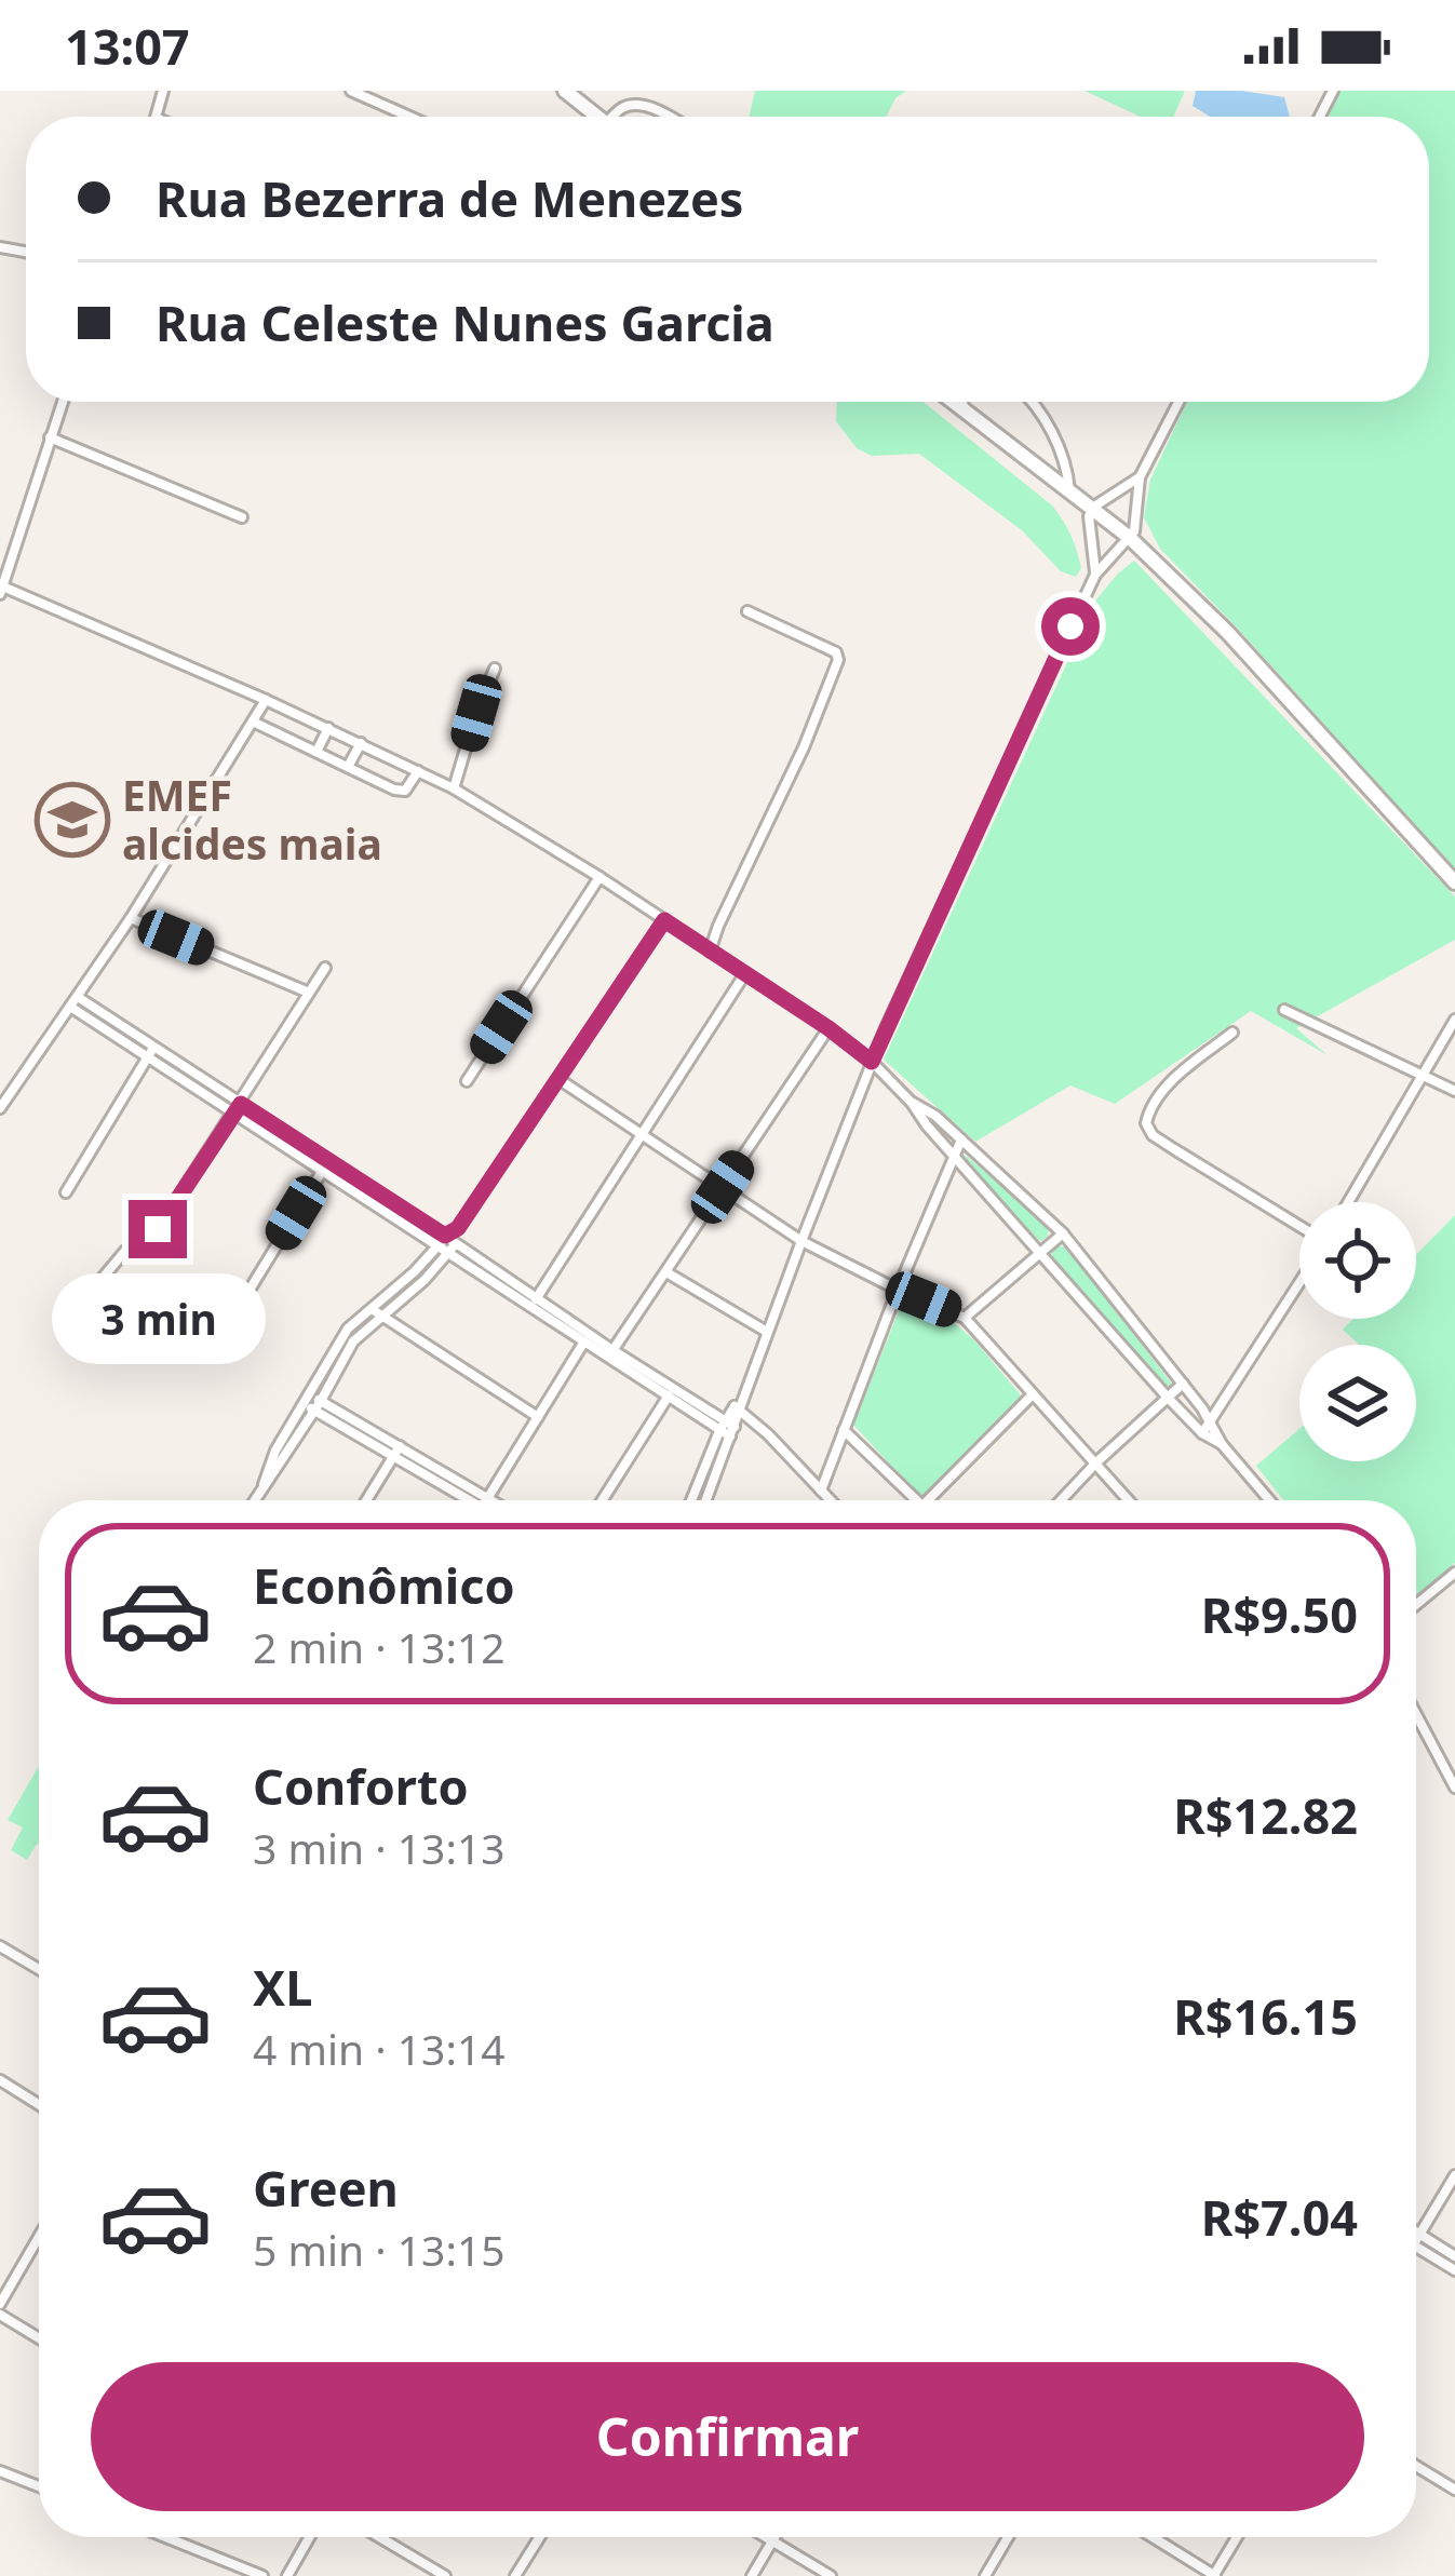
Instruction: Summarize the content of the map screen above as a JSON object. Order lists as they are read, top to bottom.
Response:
{
  "places": {
    "school or university": ["EMEF alcides maia"]
  },
  "page": {
    "status": "13:07",
    "banner": ["Rua Bezerra de Menezes", "Rua Celeste Nunes Garcia"],
    "bubble": "3 min",
    "list": [
      {
        "name": "Econômico",
        "note": "2 min · 13:12",
        "value": "R$9.50"
      },
      {
        "name": "Conforto",
        "note": "3 min · 13:13",
        "value": "R$12.82"
      },
      {
        "name": "XL",
        "note": "4 min · 13:14",
        "value": "R$16.15"
      },
      {
        "name": "Green",
        "note": "5 min · 13:15",
        "value": "R$7.04"
      }
    ],
    "buttons": "Confirmar"
  }
}
